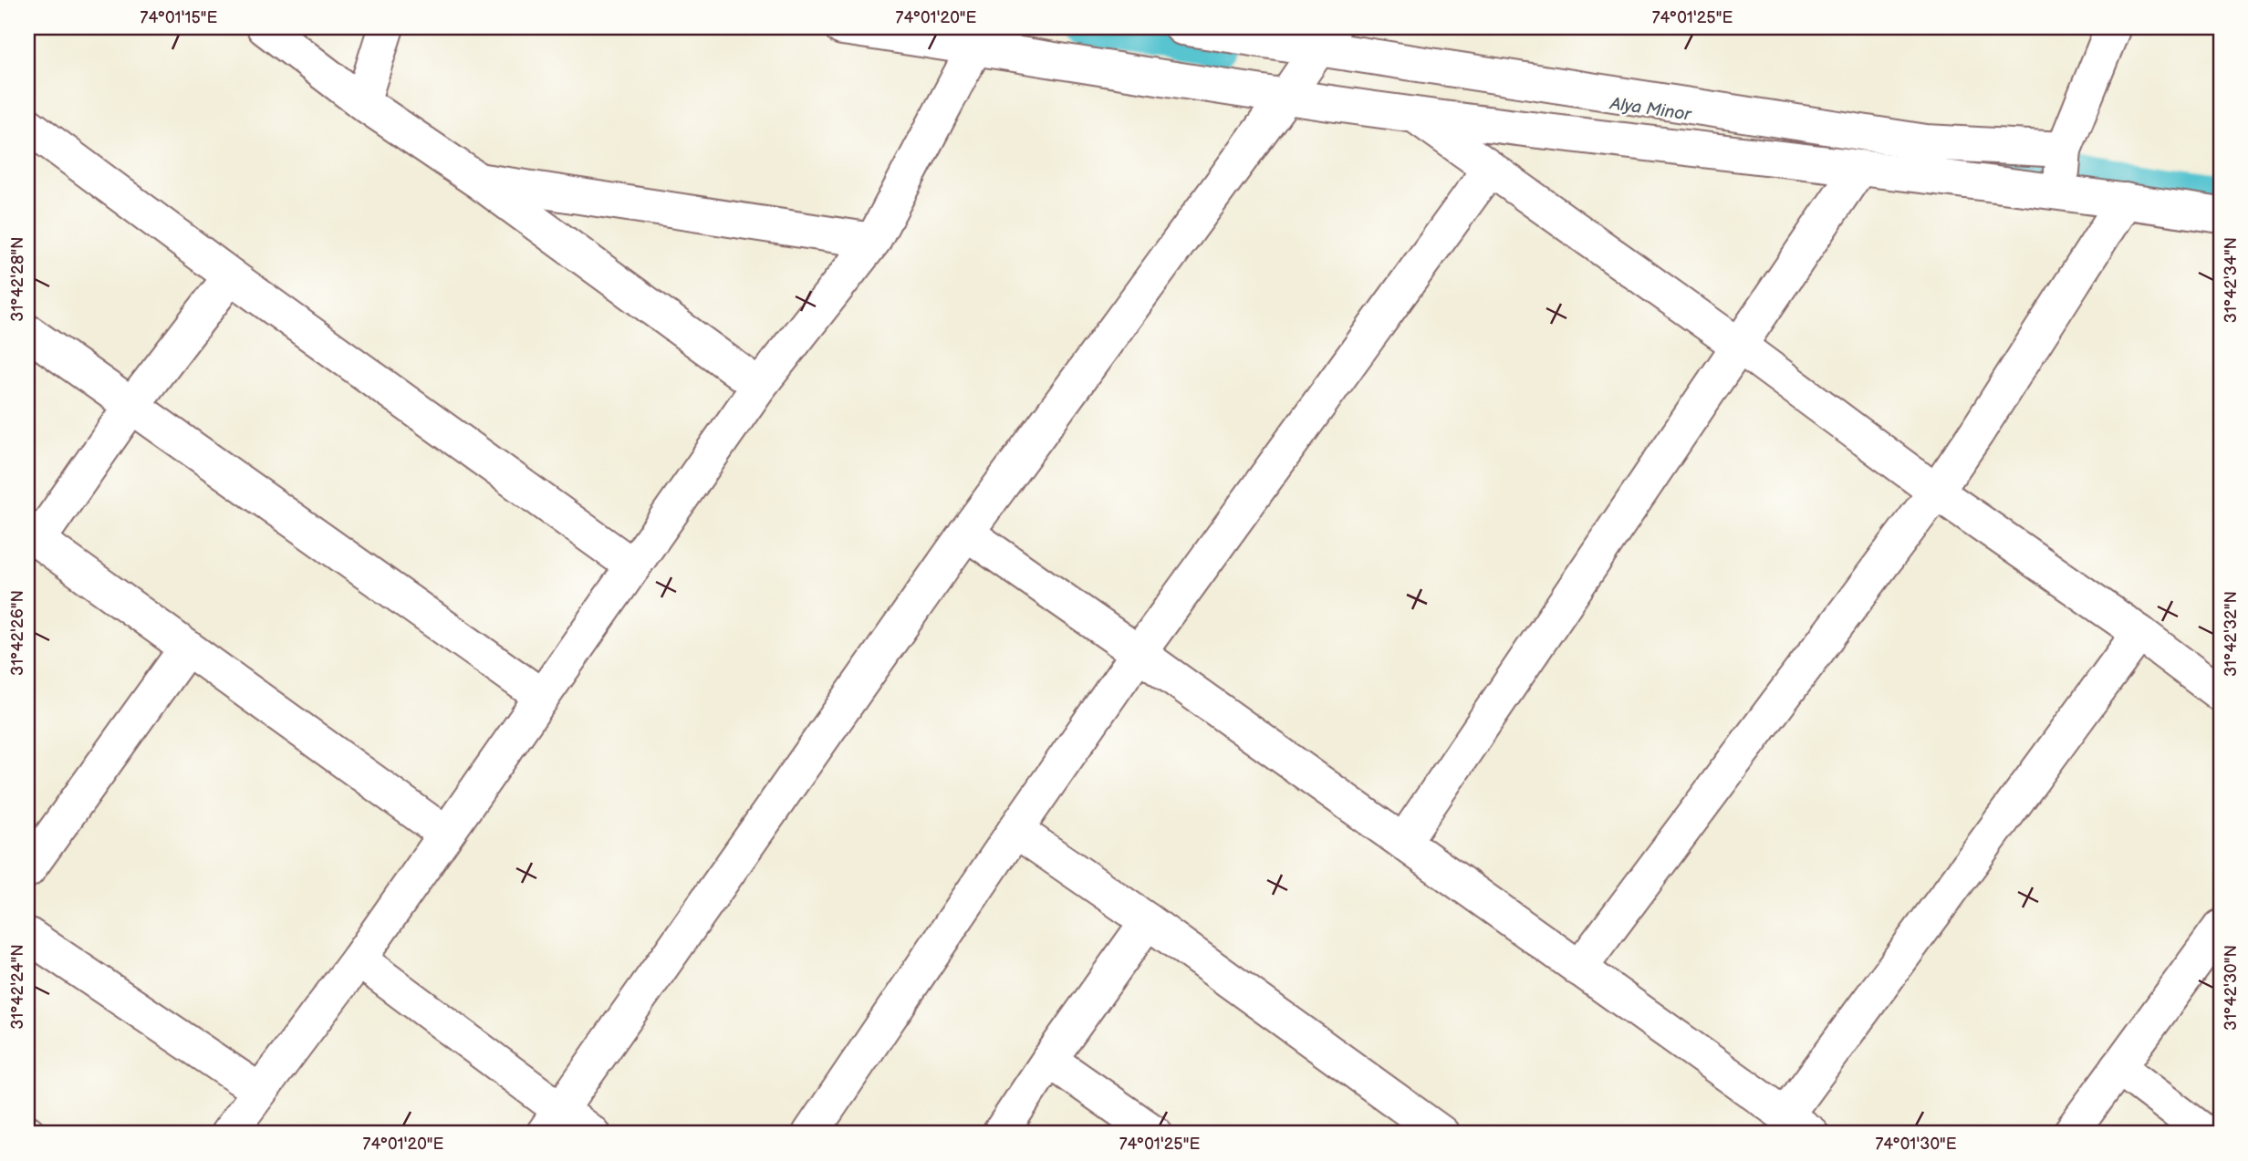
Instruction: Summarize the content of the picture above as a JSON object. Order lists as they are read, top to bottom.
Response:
{
  "water": ["Alya Minor"],
  "coordinates": [
    "74°01'15\"E",
    "74°01'20\"E",
    "74°01'25\"E",
    "31°42'28\"N",
    "31°42'34\"N",
    "31°42'26\"N",
    "31°42'32\"N",
    "31°42'24\"N",
    "31°42'30\"N",
    "74°01'30\"E"
  ]
}
